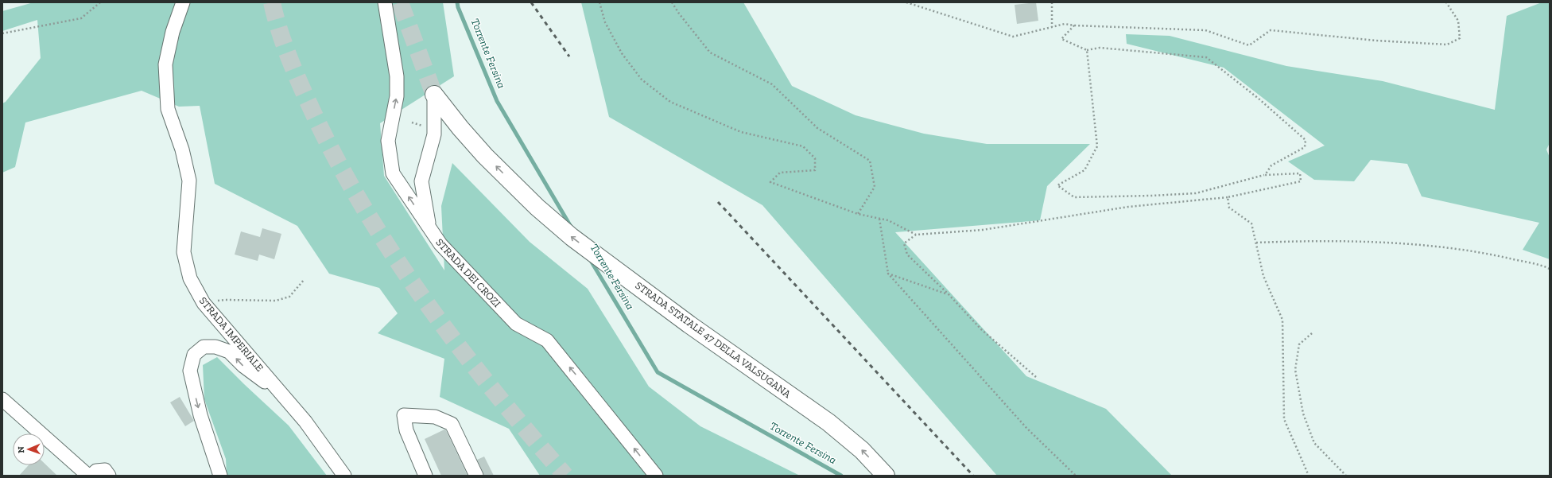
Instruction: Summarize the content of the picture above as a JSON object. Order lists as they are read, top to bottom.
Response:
{
  "streets": {
    "highway": ["STRADA STATALE 47 DELLA VALSUGANA"],
    "street": ["STRADA DEI CROZI", "STRADA IMPERIALE"]
  },
  "one_way": ["STRADA DEI CROZI", "STRADA STATALE 47 DELLA VALSUGANA"],
  "water": ["Torrente Fersina"],
  "north": "left"
}
